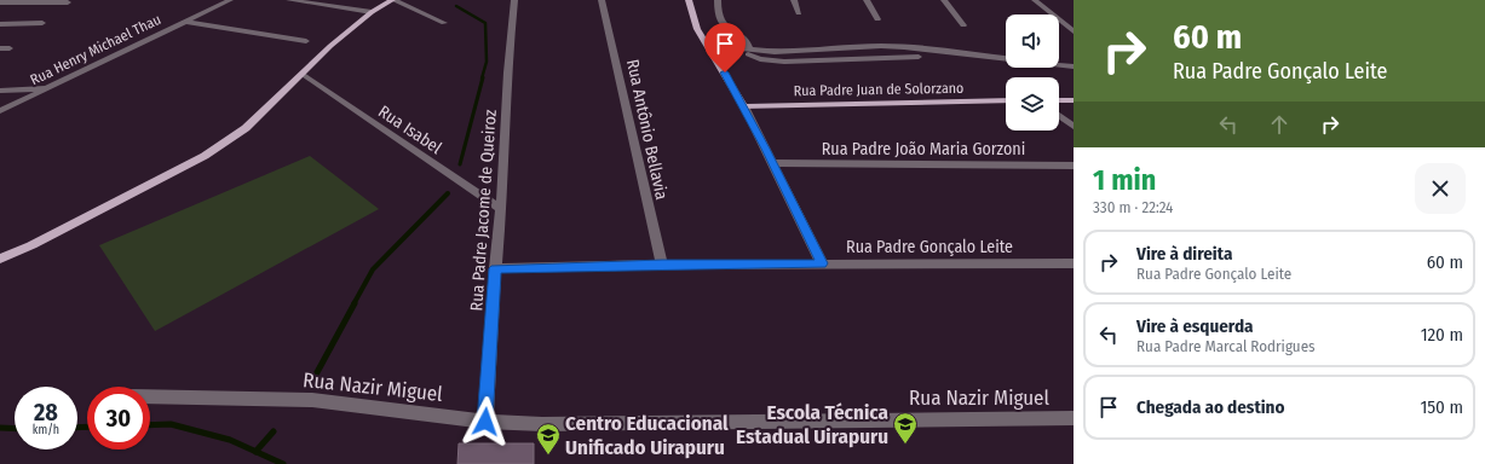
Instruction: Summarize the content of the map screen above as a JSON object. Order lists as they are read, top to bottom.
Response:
{
  "streets": {
    "main road": ["Rua Padre Juan de Solorzano"],
    "street": [
      "Rua Henry Michael Thau",
      "Rua Isabel",
      "Rua Antônio Bellavia",
      "Rua Padre João Maria Gorzoni",
      "Rua Padre Jacome de Queiroz",
      "Rua Padre Gonçalo Leite",
      "Rua Nazir Miguel"
    ]
  },
  "crossings": [
    ["Rua Isabel", "Rua Padre Jacome de Queiroz"],
    ["Rua Antônio Bellavia", "Rua Padre Gonçalo Leite"],
    ["Rua Padre Jacome de Queiroz", "Rua Padre Gonçalo Leite"],
    ["Rua Padre Jacome de Queiroz", "Rua Nazir Miguel"]
  ],
  "places": {
    "school or university": ["Escola Técnica Estadual Uirapuru", "Centro Educacional Unificado Uirapuru"]
  },
  "page": {
    "turn": ["60 m", "Rua Padre Gonçalo Leite"],
    "heading": ["1 min", "330 m · 22:24"],
    "list": [
      {
        "name": "Vire à direita",
        "note": "Rua Padre Gonçalo Leite",
        "value": "60 m"
      },
      {
        "name": "Vire à esquerda",
        "note": "Rua Padre Marcal Rodrigues",
        "value": "120 m"
      },
      {
        "name": "Chegada ao destino",
        "value": "150 m"
      }
    ],
    "speed": "28 km/h",
    "limit": "30"
  }
}
